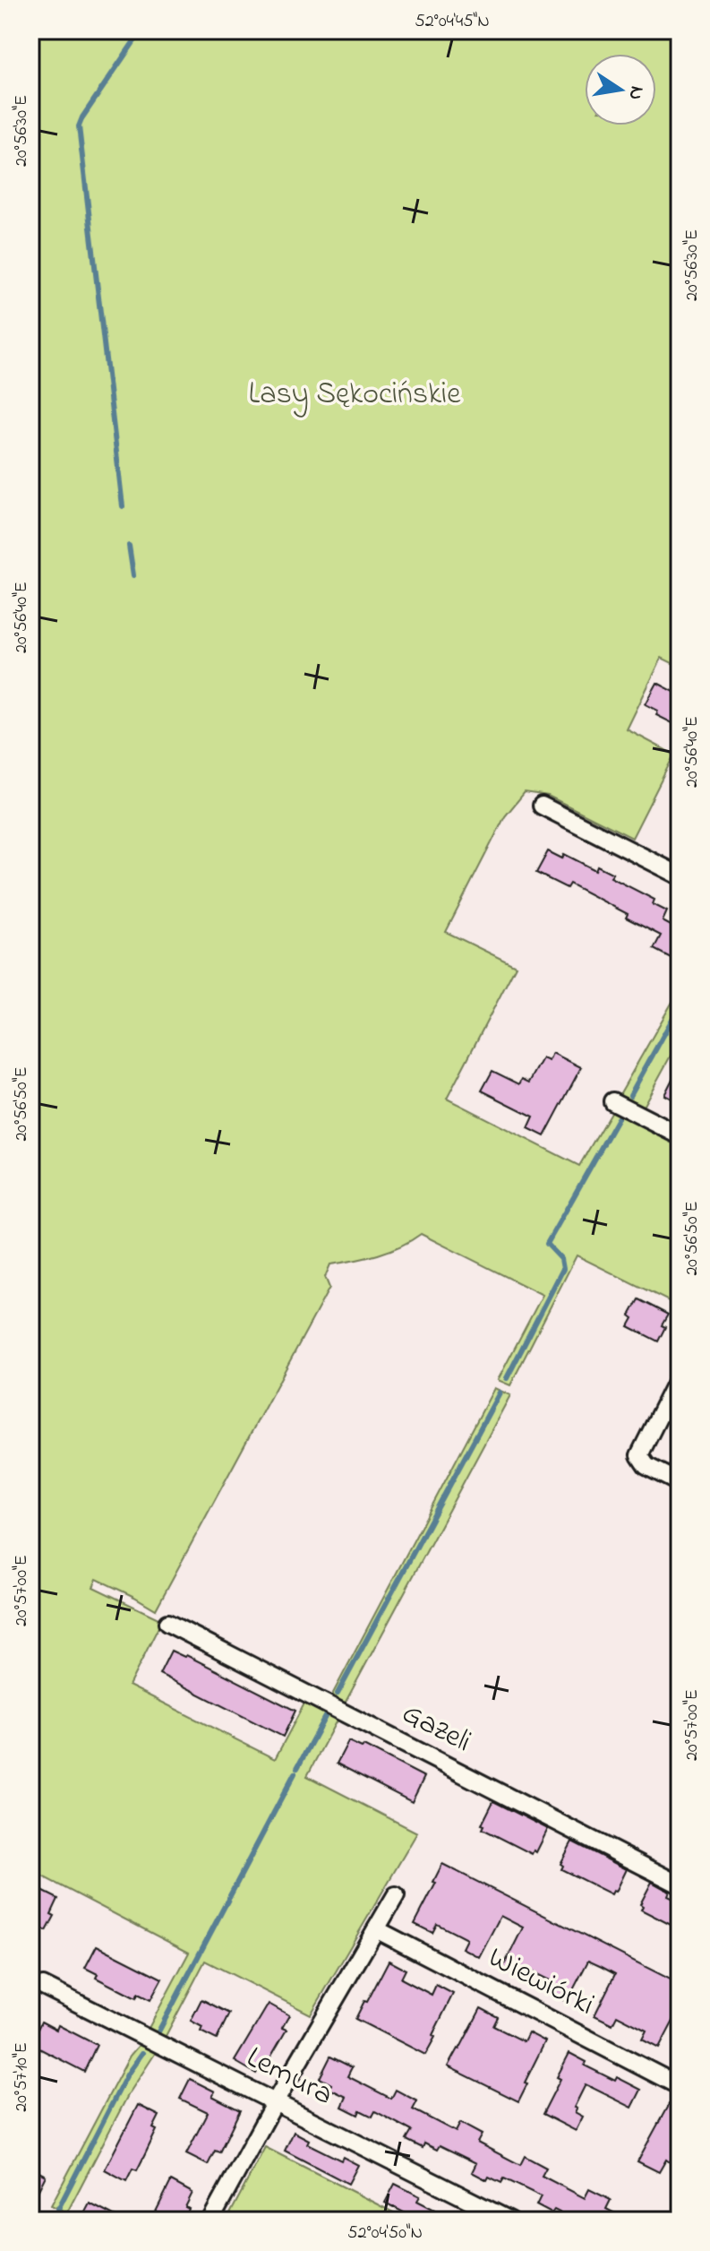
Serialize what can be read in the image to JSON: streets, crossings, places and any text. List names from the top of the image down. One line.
{"streets":{"street":["Gazeli","Wiewiórki","Lemura"]},"parks":["Lasy Sękocińskie"],"north":"right","coordinates":["52°04'45\"N","20°56'30\"E","20°56'40\"E","20°56'50\"E","20°57'00\"E","20°57'10\"E","52°04'50\"N"]}
